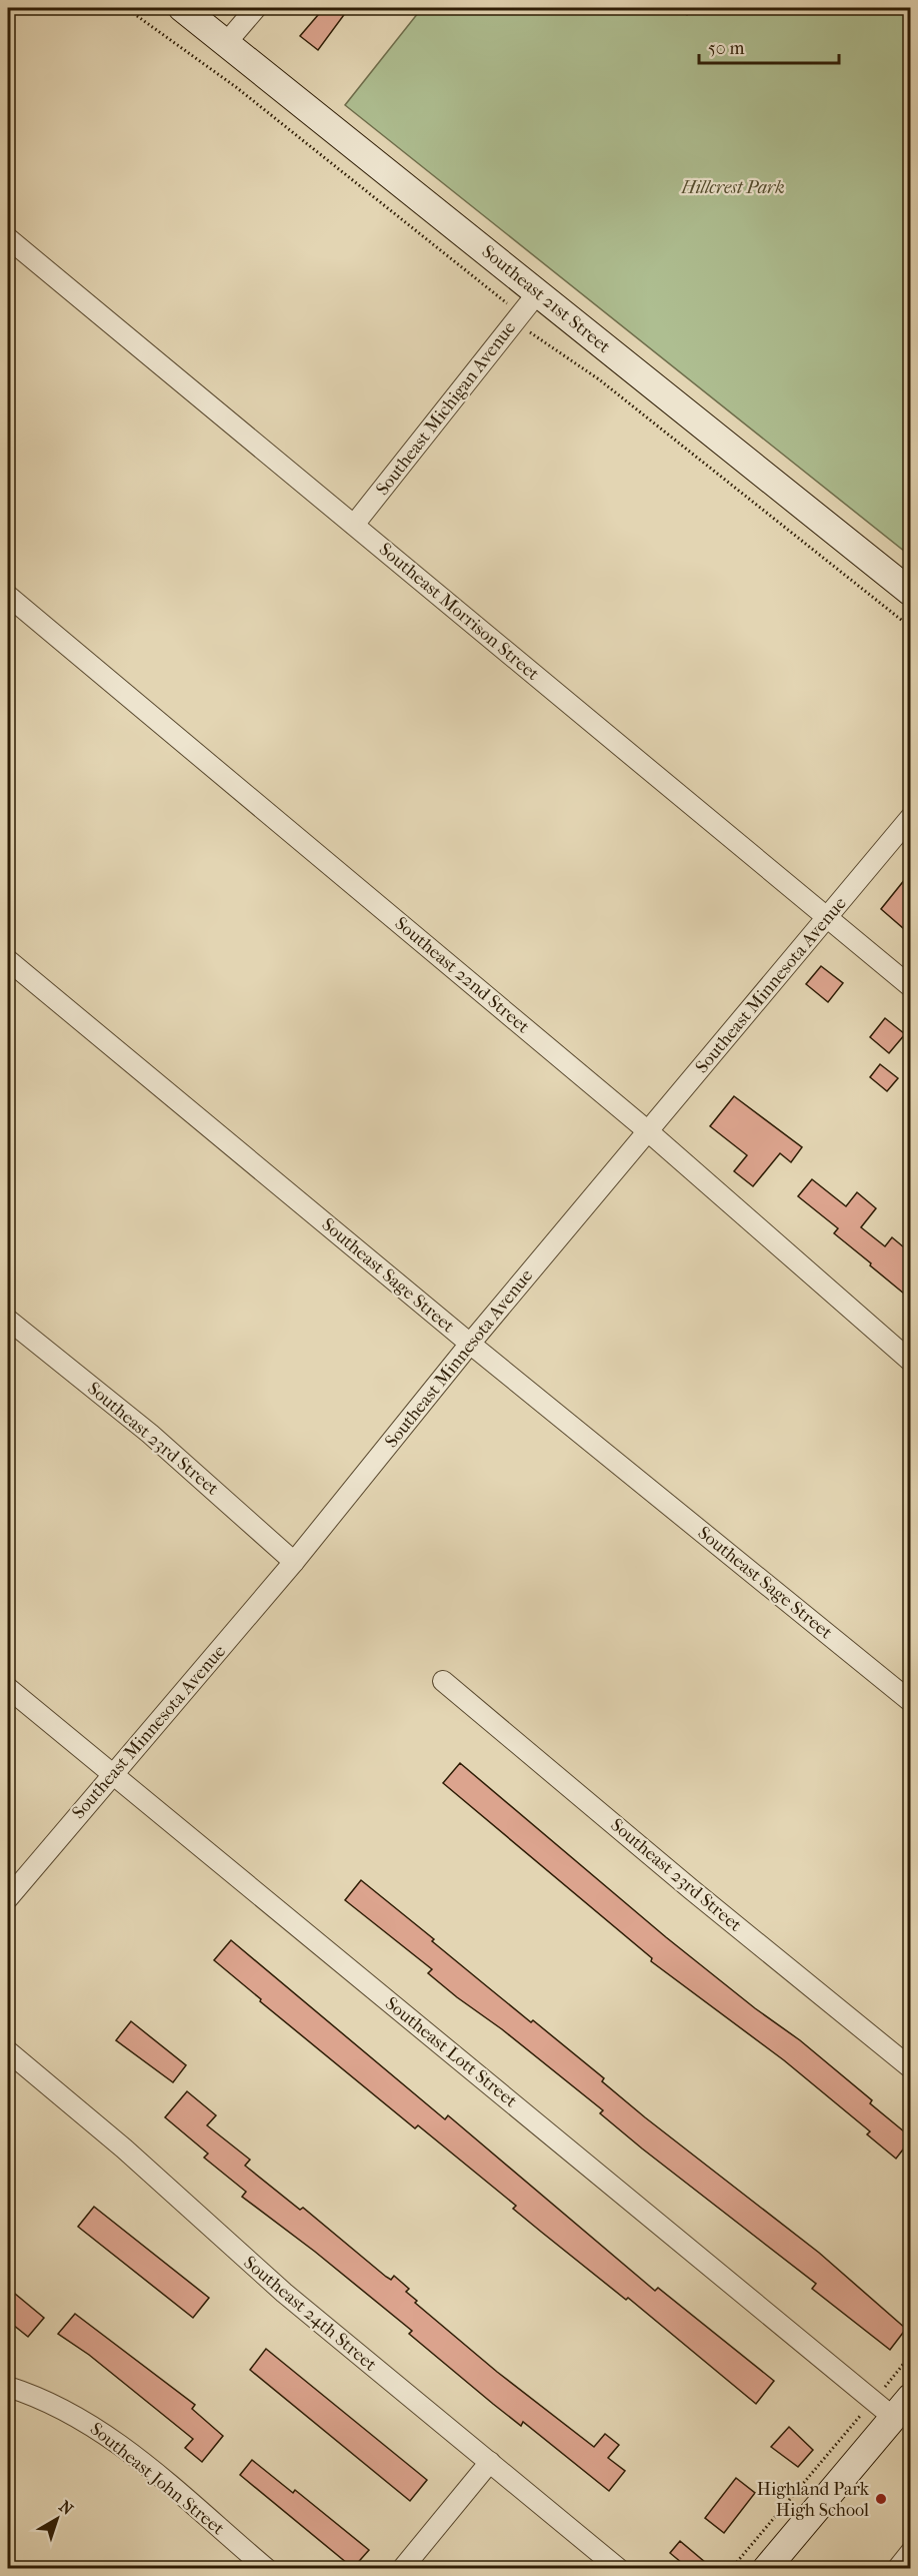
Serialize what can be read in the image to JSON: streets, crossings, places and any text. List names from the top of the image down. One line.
{"streets":{"main road":["Southeast 21st Street"],"street":["Southeast Michigan Avenue","Southeast Morrison Street","Southeast 22nd Street","Southeast Minnesota Avenue","Southeast Sage Street","Southeast 23rd Street","Southeast Lott Street","Southeast 24th Street","Southeast John Street"]},"crossings":[["Southeast 21st Street","Southeast Michigan Avenue"],["Southeast Michigan Avenue","Southeast Morrison Street"],["Southeast Morrison Street","Southeast Minnesota Avenue"],["Southeast 22nd Street","Southeast Minnesota Avenue"],["Southeast Minnesota Avenue","Southeast Sage Street"],["Southeast Minnesota Avenue","Southeast 23rd Street"],["Southeast Minnesota Avenue","Southeast Lott Street"]],"parks":["Hillcrest Park"],"places":["Highland Park High School"],"scale_bar":"50 m","north":"top right"}
